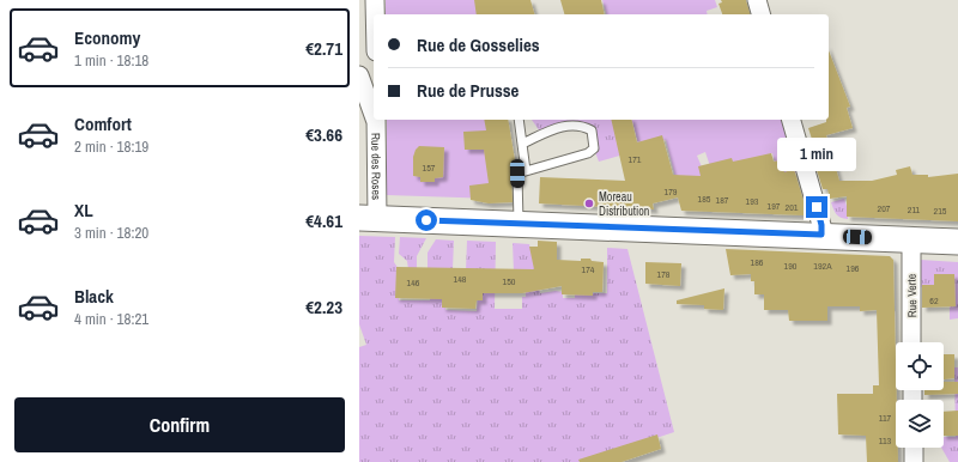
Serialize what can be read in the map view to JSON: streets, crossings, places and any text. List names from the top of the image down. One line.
{"streets":{"street":["Rue des Roses","Rue Verte"]},"places":["Moreau Distribution"],"house_numbers":["171","157","179","185","187","193","197","201","207","211","215","186","190","192A","196","174","178","148","150","146","62","117","113"],"page":{"list":[{"name":"Economy","note":"1 min · 18:18","value":"€2.71"},{"name":"Comfort","note":"2 min · 18:19","value":"€3.66"},{"name":"XL","note":"3 min · 18:20","value":"€4.61"},{"name":"Black","note":"4 min · 18:21","value":"€2.23"}],"banner":["Rue de Gosselies","Rue de Prusse"],"bubble":"1 min","buttons":"Confirm"}}
